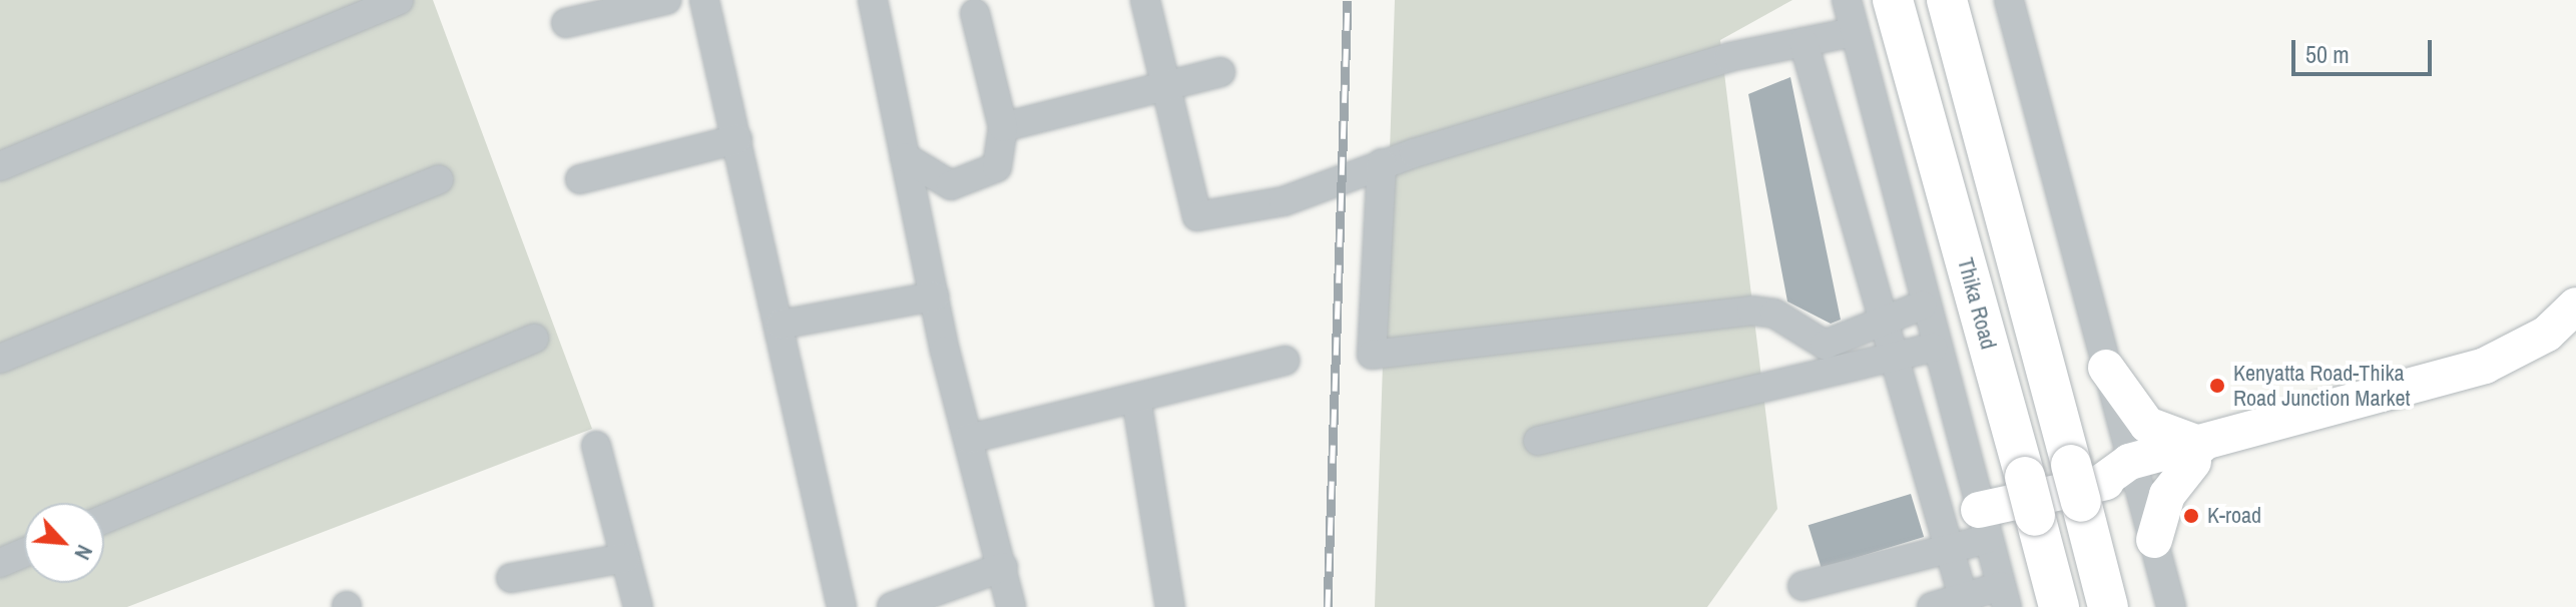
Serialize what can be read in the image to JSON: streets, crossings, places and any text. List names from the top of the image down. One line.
{"streets":{"highway":["Thika Road"]},"places":["Kenyatta Road-Thika Road Junction Market","K-road"],"scale_bar":"50 m","north":"bottom right"}
